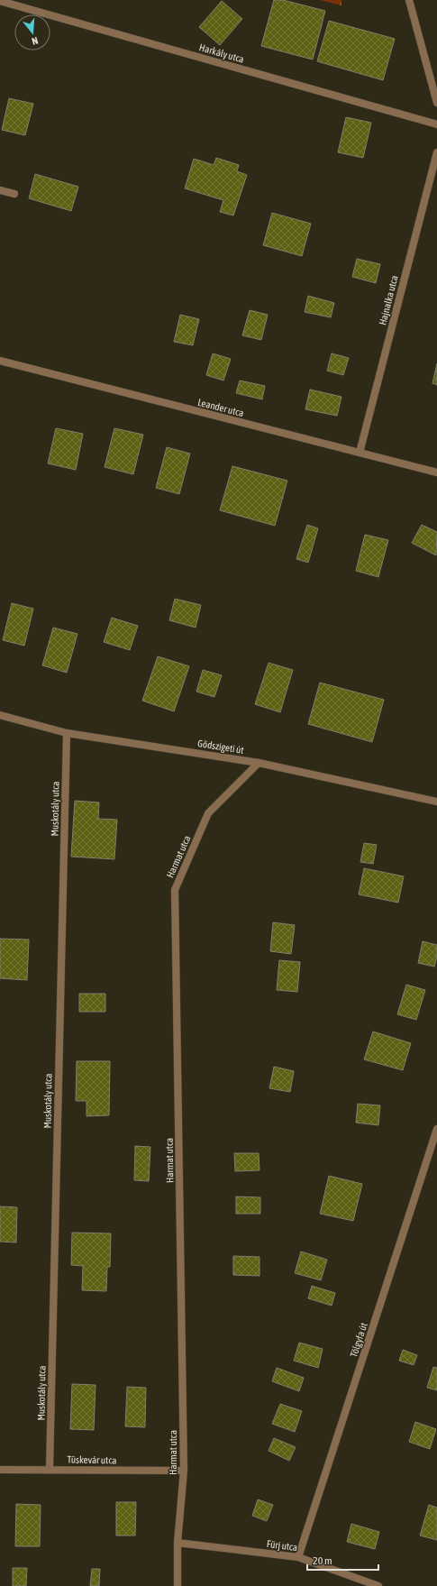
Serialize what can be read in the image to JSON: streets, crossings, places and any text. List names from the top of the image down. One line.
{"streets":{"street":["Harkály utca","Hajnalka utca","Leander utca","Gödszigeti út","Muskotály utca","Harmat utca","Tölgyfa út","Tüskevár utca","Fürj utca"]},"crossings":[["Hajnalka utca","Leander utca"],["Gödszigeti út","Muskotály utca"],["Gödszigeti út","Harmat utca"],["Muskotály utca","Tüskevár utca"],["Harmat utca","Tüskevár utca"],["Harmat utca","Fürj utca"],["Tölgyfa út","Fürj utca"]],"scale_bar":"20 m","north":"bottom"}
